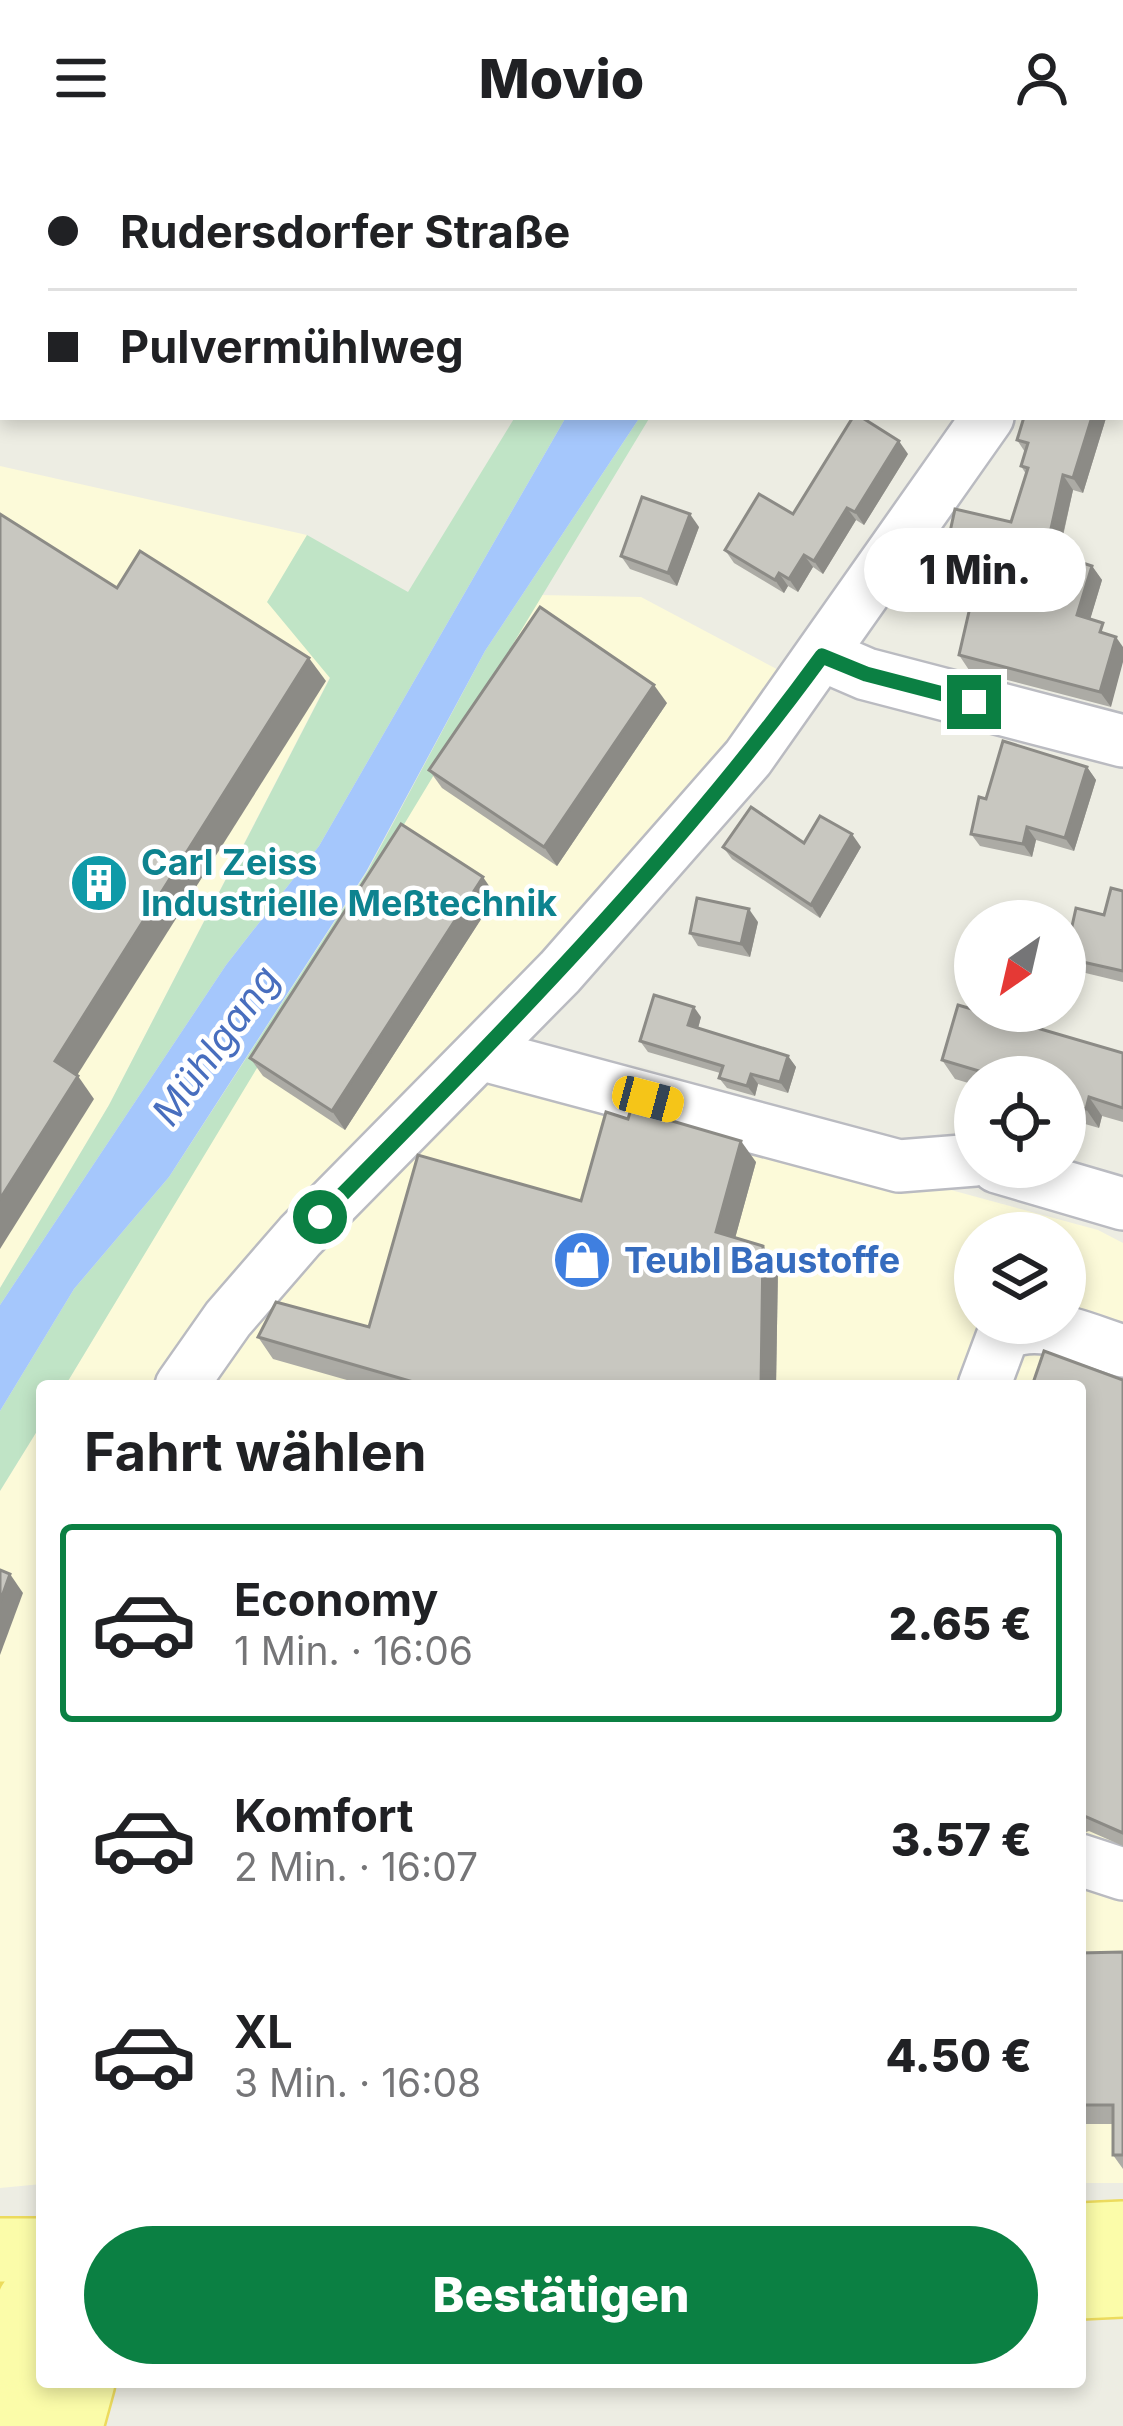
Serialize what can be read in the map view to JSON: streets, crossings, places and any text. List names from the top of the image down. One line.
{"water":["Mühlgang"],"places":{"building":["Carl Zeiss Industrielle Meßtechnik"],"shop":["Teubl Baustoffe"]},"north":"bottom left","page":{"header":"Movio","banner":["Rudersdorfer Straße","Pulvermühlweg"],"bubble":"1 Min.","heading":"Fahrt wählen","list":[{"name":"Economy","note":"1 Min. · 16:06","value":"2.65 €"},{"name":"Komfort","note":"2 Min. · 16:07","value":"3.57 €"},{"name":"XL","note":"3 Min. · 16:08","value":"4.50 €"}],"buttons":"Bestätigen"}}
